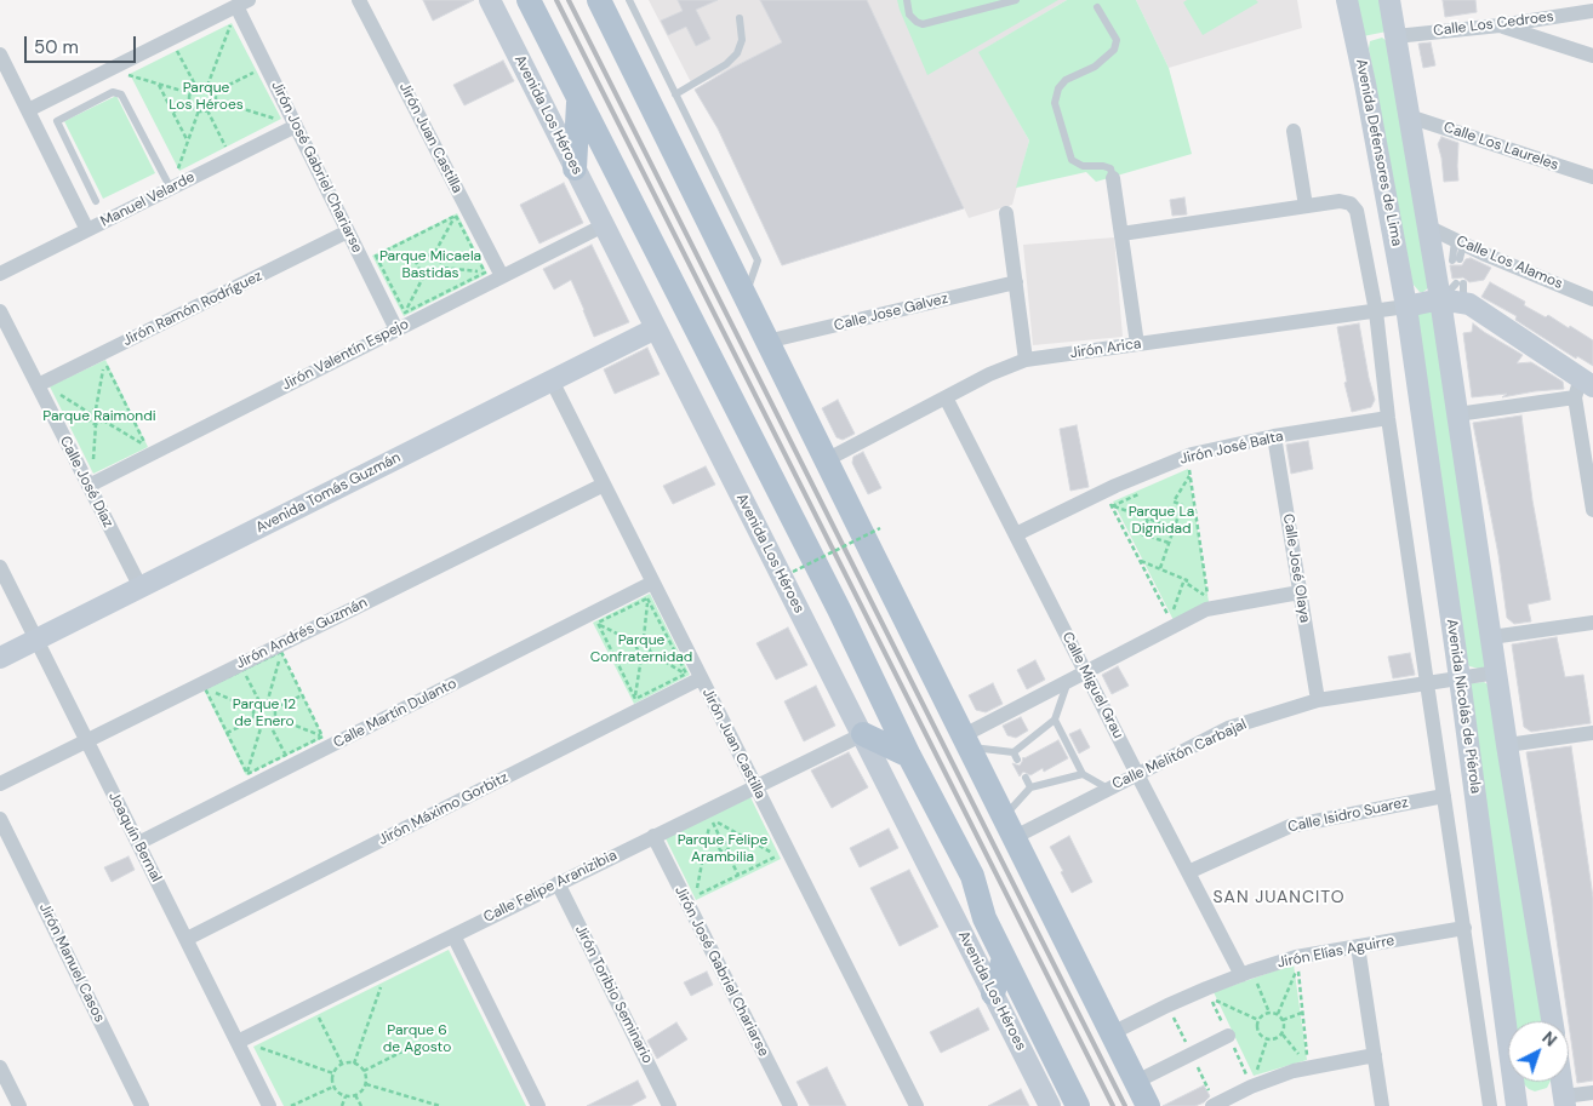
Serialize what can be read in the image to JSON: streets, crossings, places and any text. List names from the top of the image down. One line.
{"streets":{"main road":["Avenida Los Héroes","Avenida Defensores de Lima","Avenida Tomás Guzmán","Avenida Nicolás de Piérola"],"street":["Calle Los Cedroes","Jirón Juan Castilla","Calle Los Laureles","Jirón José Gabriel Chariarse","Manuel Velarde","Calle Los Alamos","Jirón Ramón Rodríguez","Calle Jose Galvez","Jirón Arica","Jirón Valentín Espejo","Jirón José Balta","Calle José Díaz","Calle José Olaya","Jirón Andrés Guzmán","Calle Miguel Grau","Calle Martín Dulanto","Calle Melitón Carbajal","Jirón Máximo Gorbitz","Calle Isidro Suarez","Joaquín Bernal","Calle Felipe Aranizibia","Jirón Elías Aguirre","Jirón Manuel Casos","Jirón Toribio Seminario"]},"crossings":[["Avenida Los Héroes","Jirón Valentín Espejo"],["Avenida Los Héroes","Avenida Tomás Guzmán"],["Avenida Los Héroes","Calle Felipe Aranizibia"],["Jirón Juan Castilla","Jirón Valentín Espejo"],["Jirón Juan Castilla","Avenida Tomás Guzmán"],["Jirón Juan Castilla","Jirón Andrés Guzmán"],["Jirón Juan Castilla","Calle Martín Dulanto"],["Jirón Juan Castilla","Jirón Máximo Gorbitz"],["Jirón Juan Castilla","Calle Felipe Aranizibia"],["Avenida Defensores de Lima","Jirón Arica"],["Avenida Defensores de Lima","Avenida Nicolás de Piérola"],["Jirón José Gabriel Chariarse","Manuel Velarde"],["Jirón José Gabriel Chariarse","Jirón Ramón Rodríguez"],["Jirón José Gabriel Chariarse","Jirón Valentín Espejo"],["Jirón José Gabriel Chariarse","Calle Felipe Aranizibia"],["Jirón Ramón Rodríguez","Calle José Díaz"],["Jirón Arica","Calle Miguel Grau"],["Jirón Arica","Avenida Nicolás de Piérola"],["Jirón Valentín Espejo","Calle José Díaz"],["Jirón José Balta","Calle José Olaya"],["Jirón José Balta","Calle Miguel Grau"],["Calle José Díaz","Avenida Tomás Guzmán"],["Avenida Tomás Guzmán","Joaquín Bernal"],["Calle José Olaya","Calle Melitón Carbajal"],["Jirón Andrés Guzmán","Joaquín Bernal"],["Calle Miguel Grau","Calle Melitón Carbajal"],["Calle Miguel Grau","Calle Isidro Suarez"],["Calle Miguel Grau","Jirón Elías Aguirre"],["Avenida Nicolás de Piérola","Calle Melitón Carbajal"],["Calle Martín Dulanto","Joaquín Bernal"],["Jirón Máximo Gorbitz","Joaquín Bernal"],["Joaquín Bernal","Calle Felipe Aranizibia"],["Calle Felipe Aranizibia","Jirón Toribio Seminario"]],"districts":["SAN JUANCITO"],"parks":["Parque Los Héroes","Parque Micaela Bastidas","Parque Raimondi","Parque La Dignidad","Parque Confraternidad","Parque 12 de Enero","Parque Felipe Arambilia","Parque 6 de Agosto"],"scale_bar":"50 m","north":"top right"}
